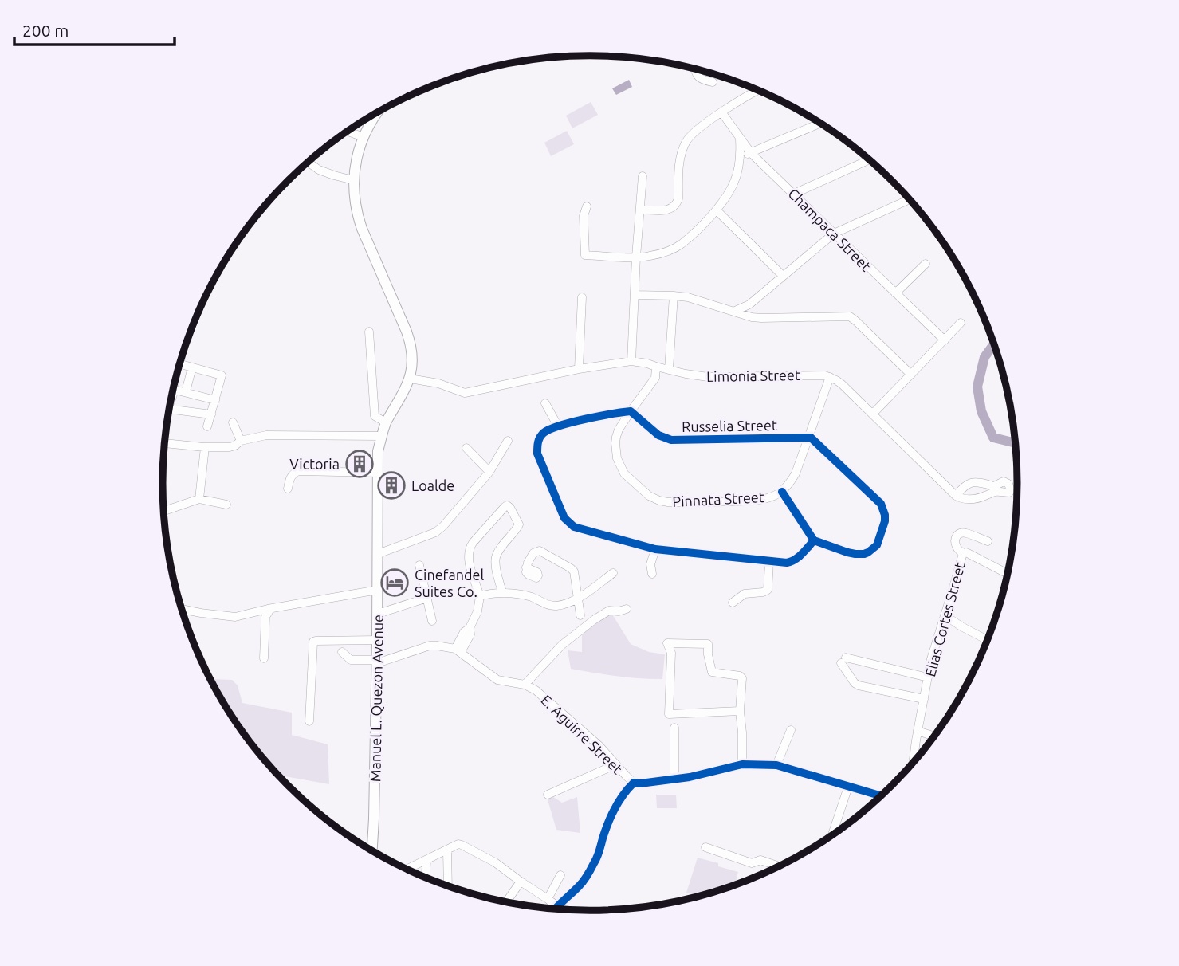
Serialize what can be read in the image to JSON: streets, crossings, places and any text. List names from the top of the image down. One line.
{"streets":{"main road":["Manuel L. Quezon Avenue"],"street":["Champaca Street","Limonia Street","Russelia Street","Pinnata Street","Elias Cortes Street","E. Aguirre Street"]},"crossings":[["Limonia Street","Pinnata Street"],["Limonia Street","Manuel L. Quezon Avenue"],["Russelia Street","Pinnata Street"]],"places":{"building":["Victoria","Loalde"],"hotel":["Cinefandel Suites Co."]},"scale_bar":"200 m"}
